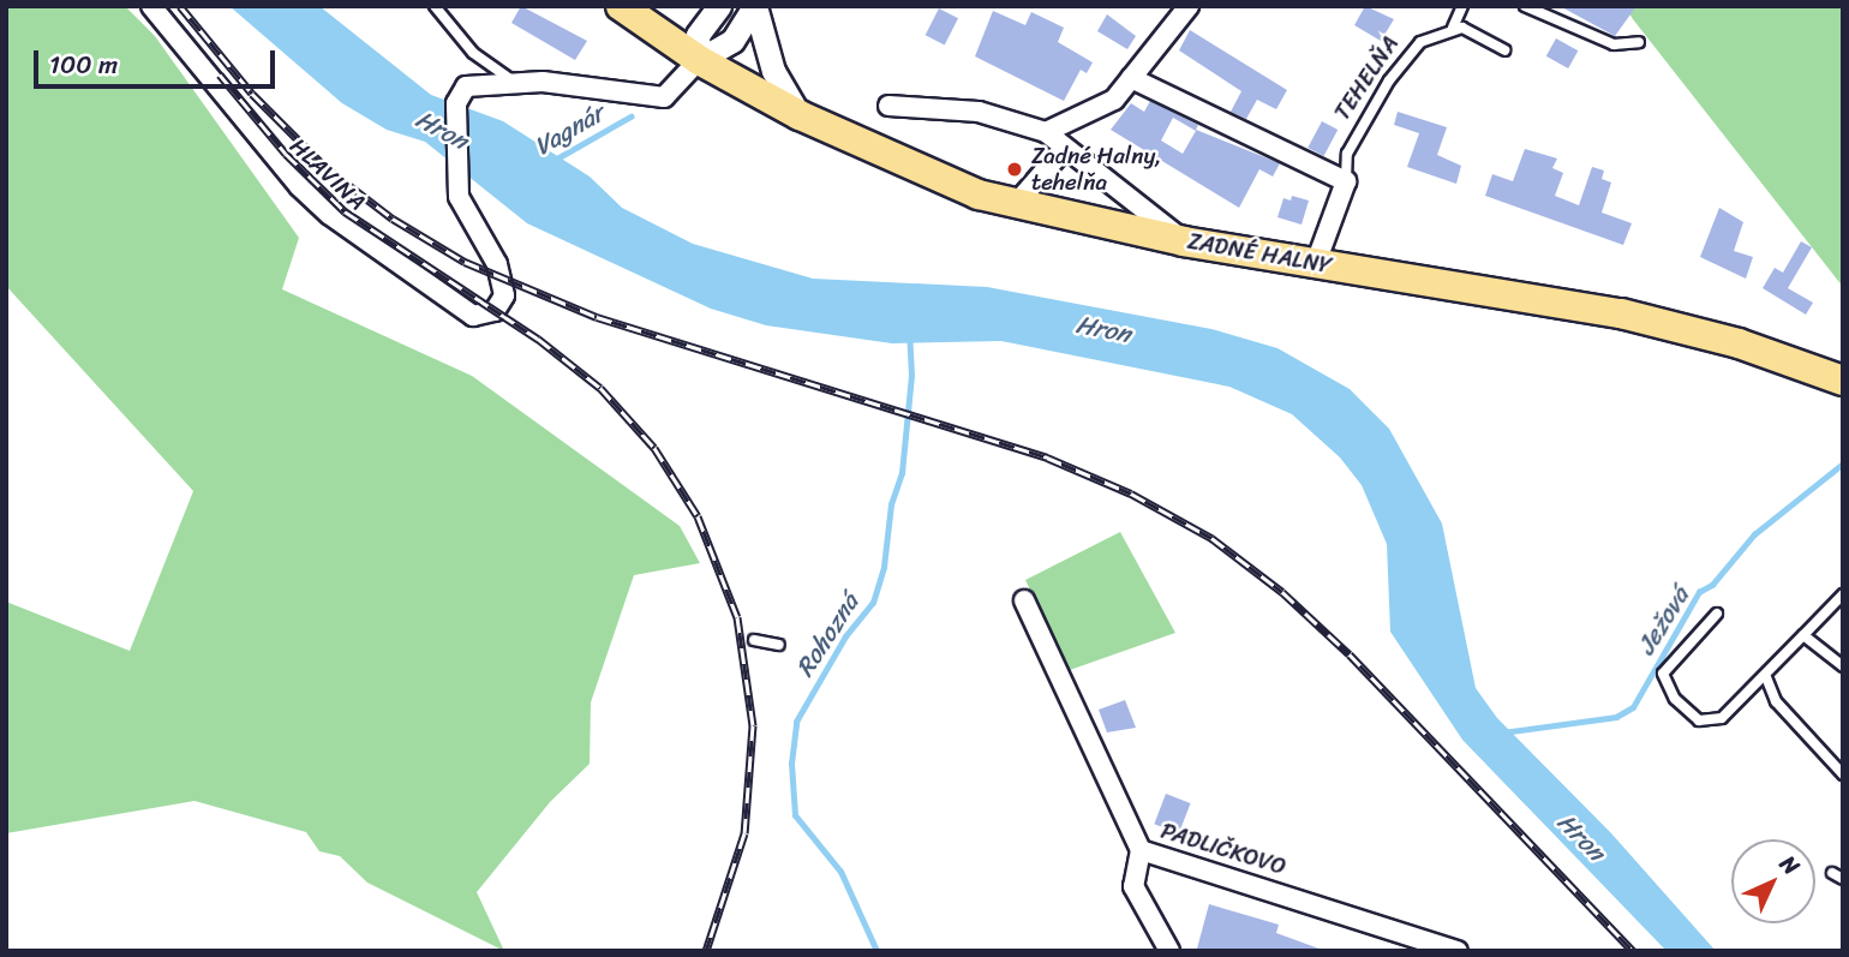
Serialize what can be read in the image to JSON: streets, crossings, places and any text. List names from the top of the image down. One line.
{"streets":{"main road":["ZADNÉ HALNY"],"street":["TEHELŇA","HLAVINA","PADLIČKOVO"]},"crossings":[["TEHELŇA","ZADNÉ HALNY"]],"water":["Hron","Vagnár","Ježová","Rohozná"],"places":["Zadné Halny, tehelňa"],"scale_bar":"100 m","north":"top right"}
